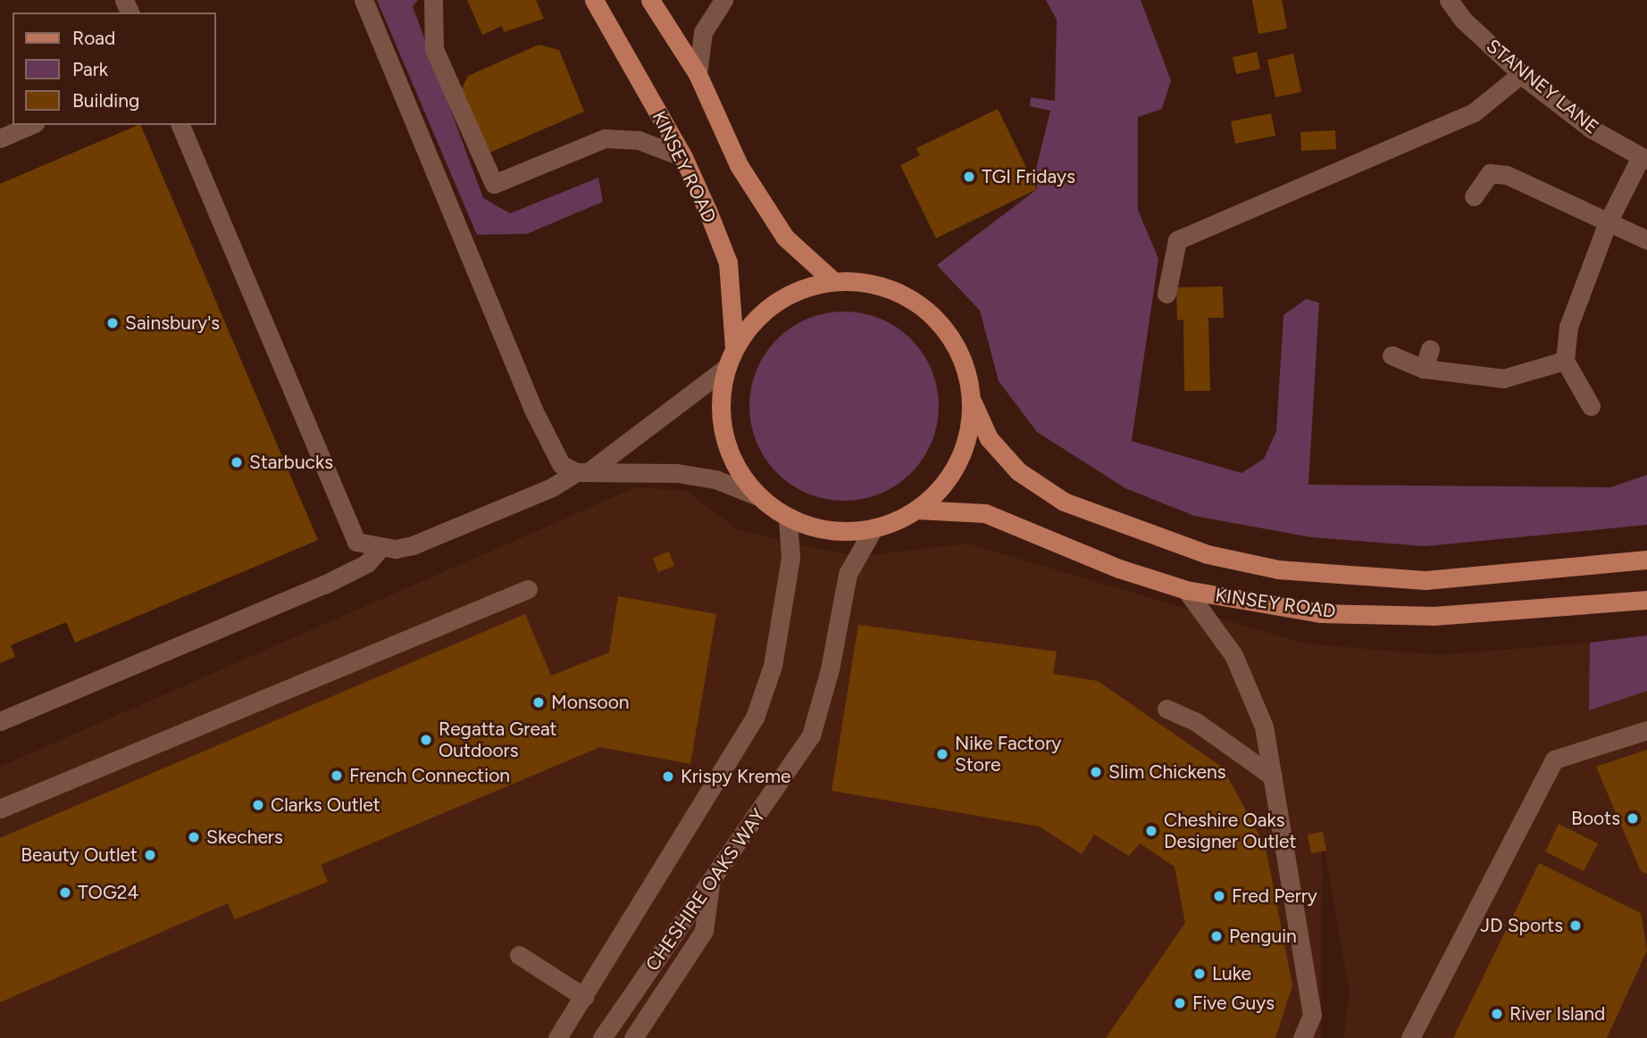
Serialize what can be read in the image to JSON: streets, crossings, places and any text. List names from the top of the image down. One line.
{"streets":{"main road":["KINSEY ROAD"],"street":["STANNEY LANE","CHESHIRE OAKS WAY"]},"places":["TGI Fridays","Sainsbury's","Starbucks","Monsoon","Regatta Great Outdoors","Nike Factory Store","Slim Chickens","French Connection","Krispy Kreme","Clarks Outlet","Boots","Cheshire Oaks Designer Outlet","Skechers","Beauty Outlet","TOG24","Fred Perry","JD Sports","Penguin","Luke","Five Guys","River Island"],"legend":["Road","Park","Building"]}
